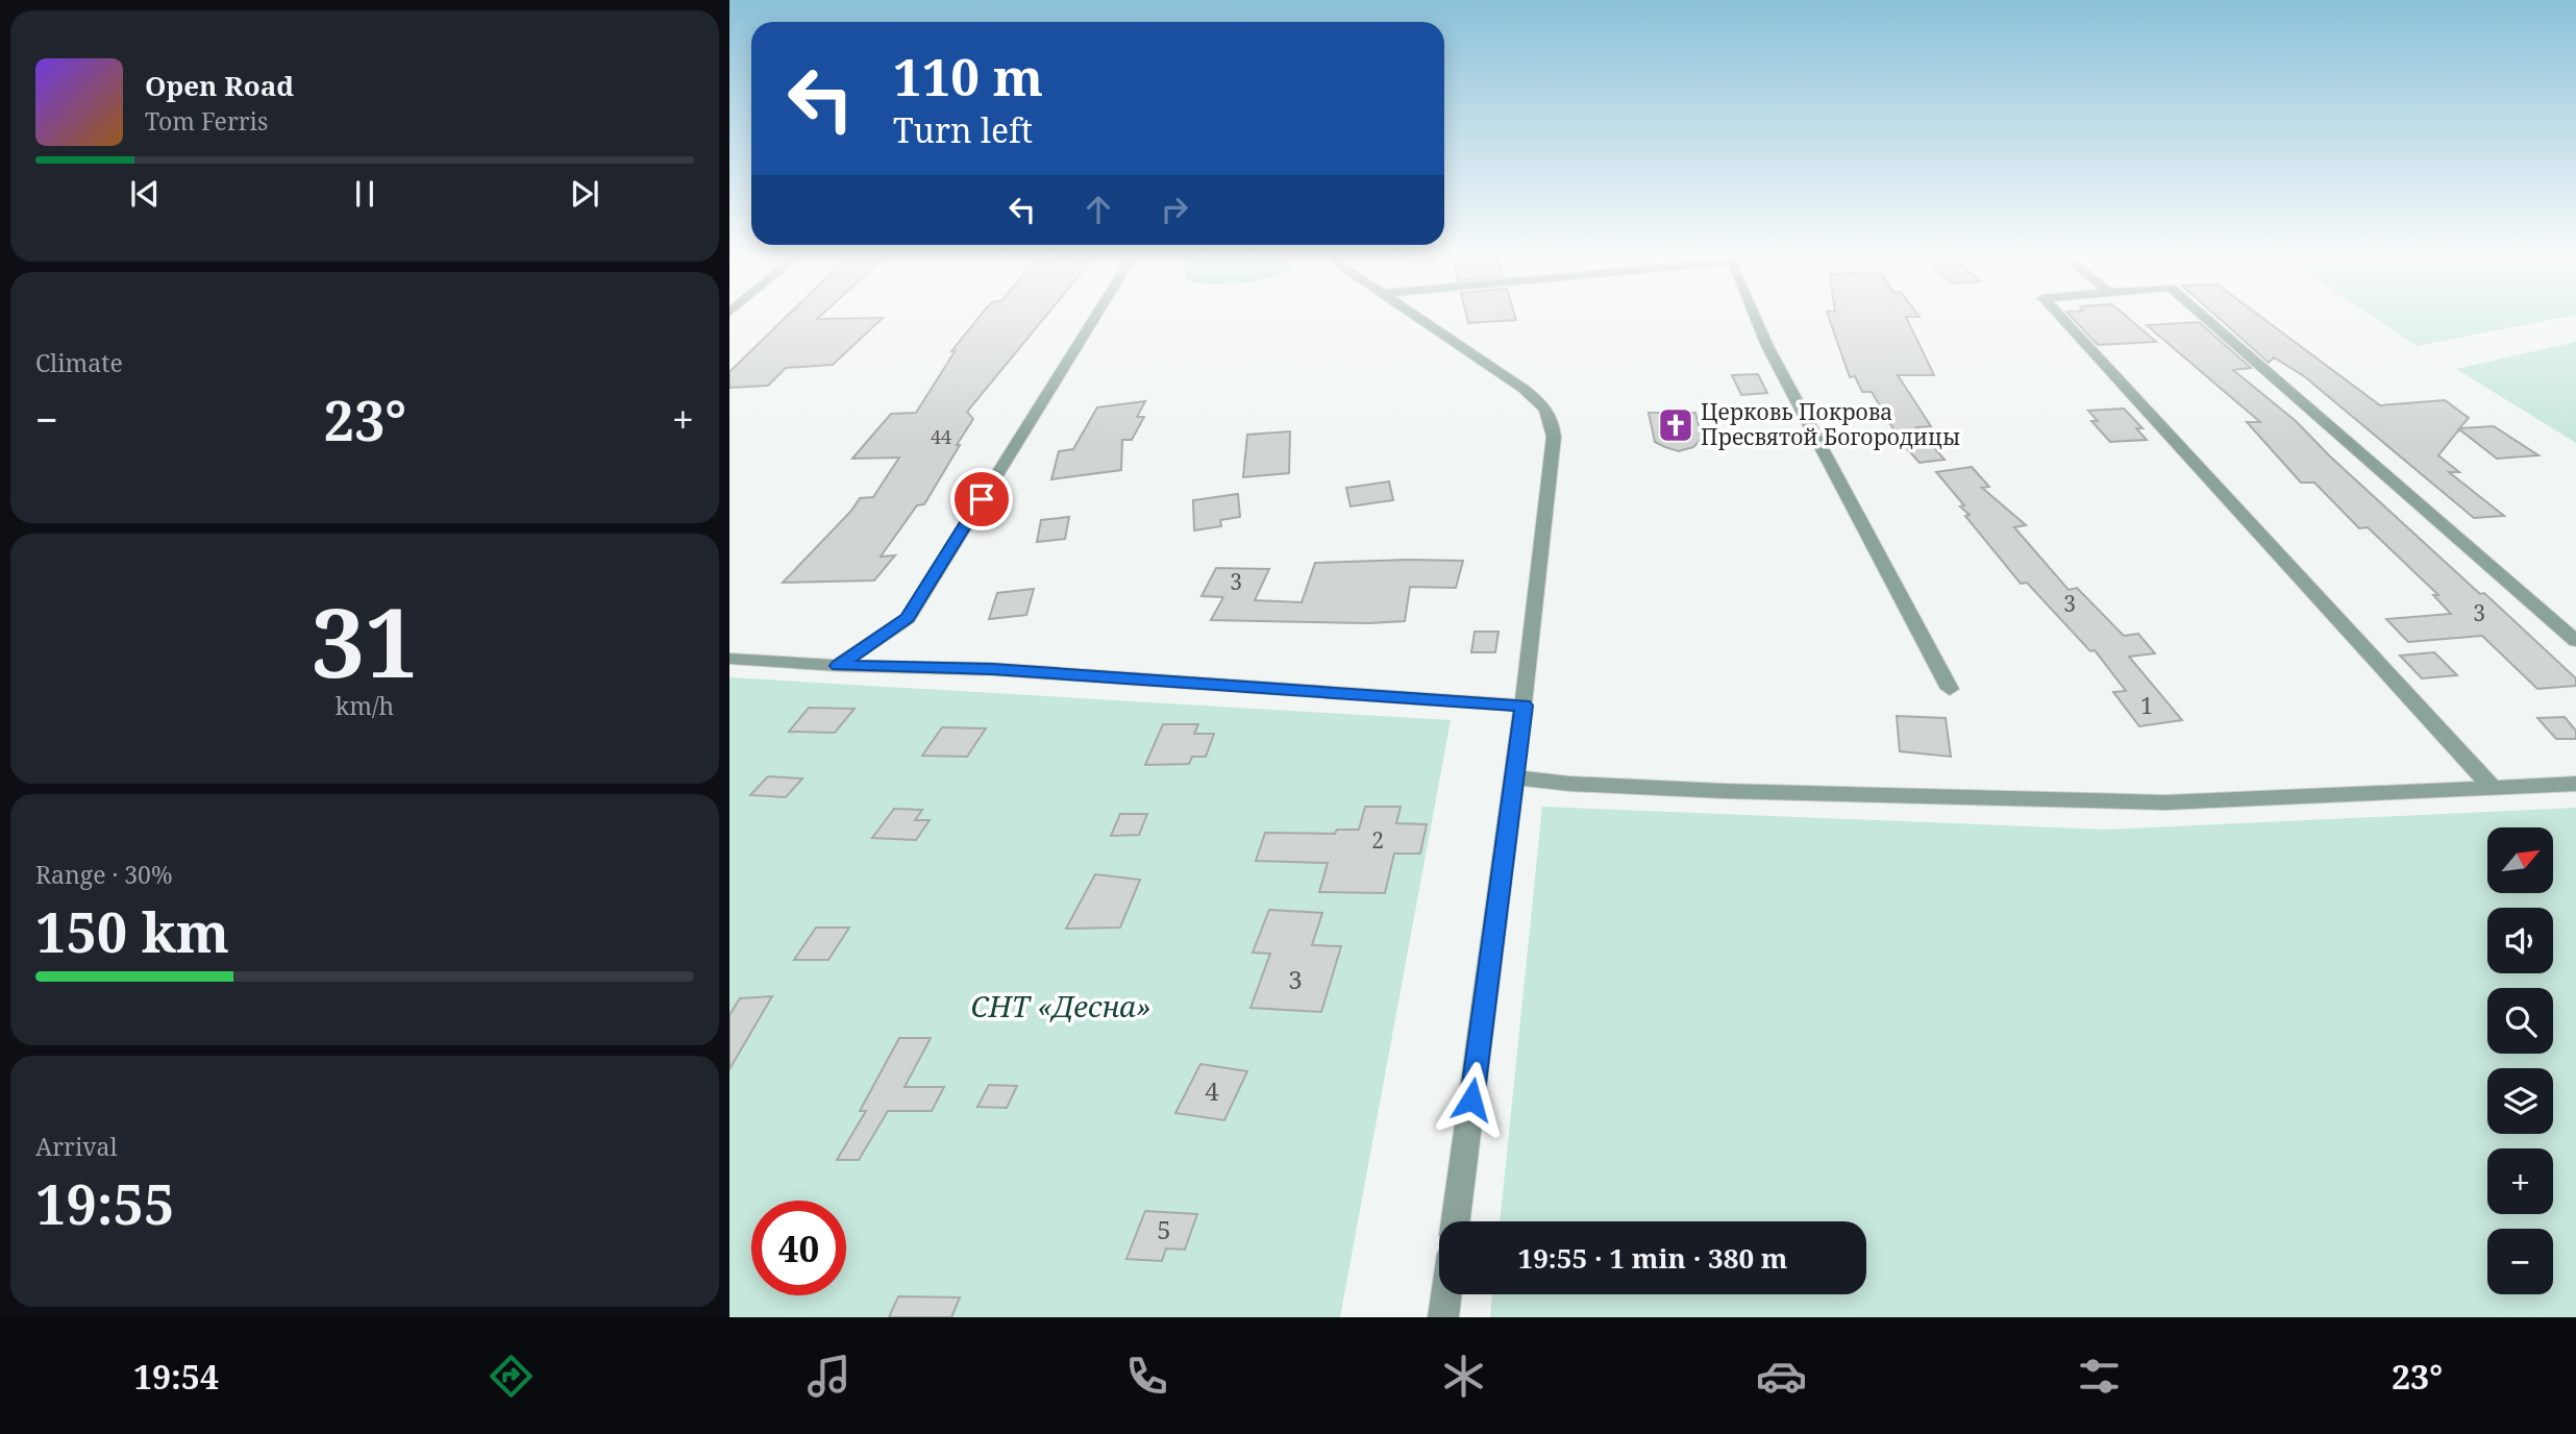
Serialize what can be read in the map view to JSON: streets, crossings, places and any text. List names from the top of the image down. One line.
{"parks":["СНТ «Десна»"],"places":{"church":["Церковь Покрова Пресвятой Богородицы"]},"house_numbers":["44","3","3","3","1","2","3","4","5"],"north":"top right","page":{"turn":["110 m","Turn left"],"song":["Open Road","Tom Ferris"],"tile":["Climate",["31","km/h"],["Range · 30%","150 km"],["Arrival","19:55"]],"heat":["−","23°","+"],"map_buttons":["+","−"],"limit":"40","trip":"19:55 · 1 min · 380 m","tabs":["19:54","23°"]}}
